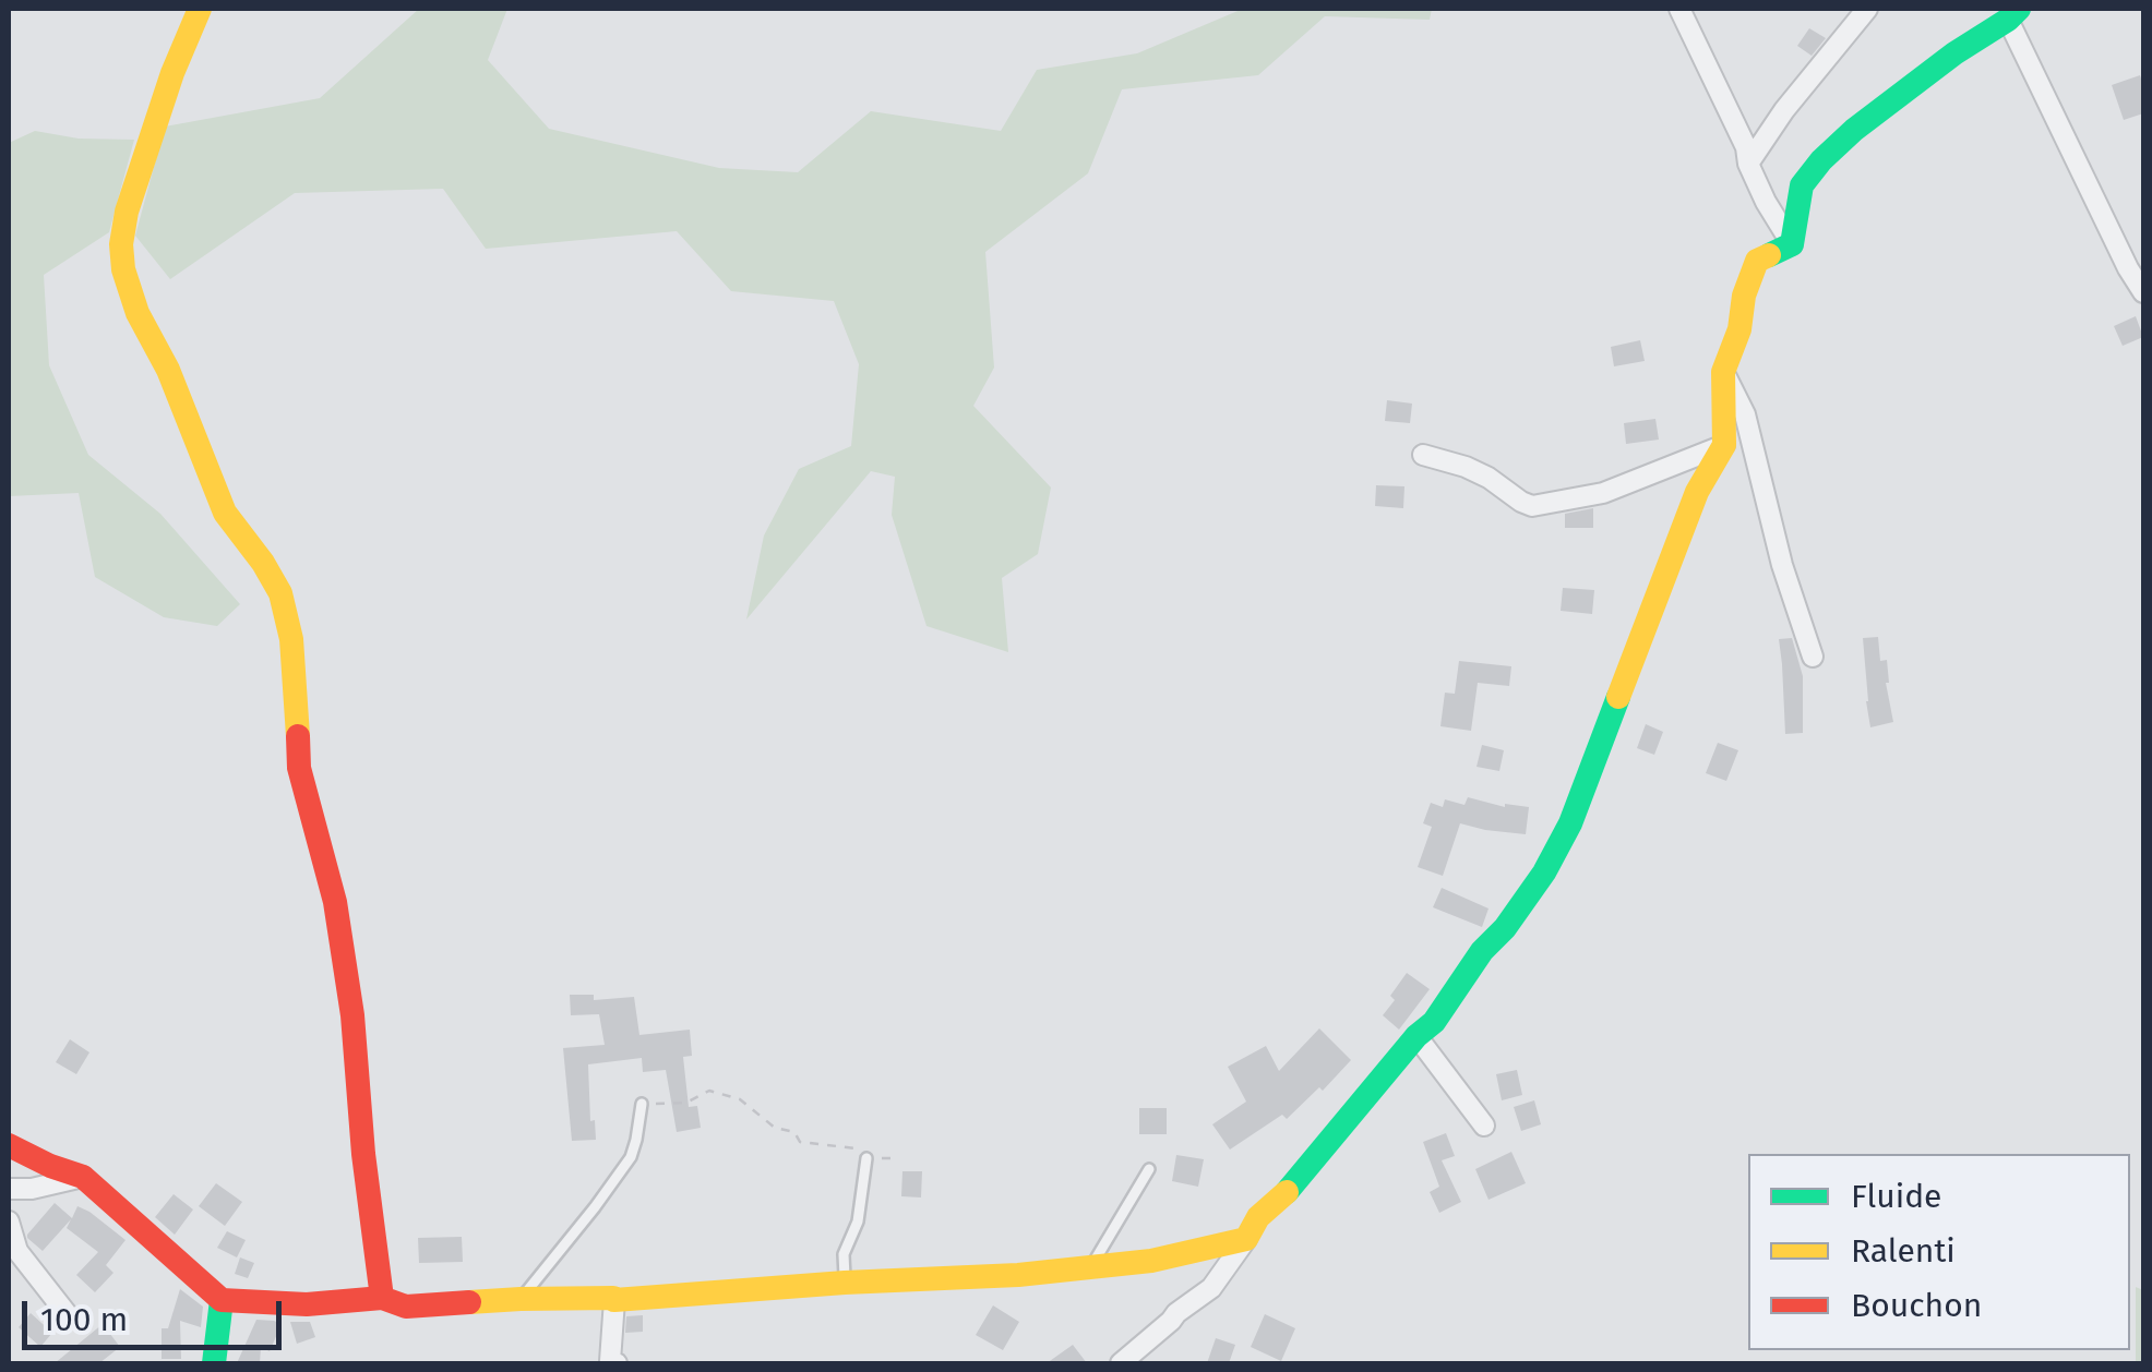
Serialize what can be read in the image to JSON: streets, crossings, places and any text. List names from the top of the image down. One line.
{"legend":["Fluide","Ralenti","Bouchon"],"scale_bar":"100 m"}
